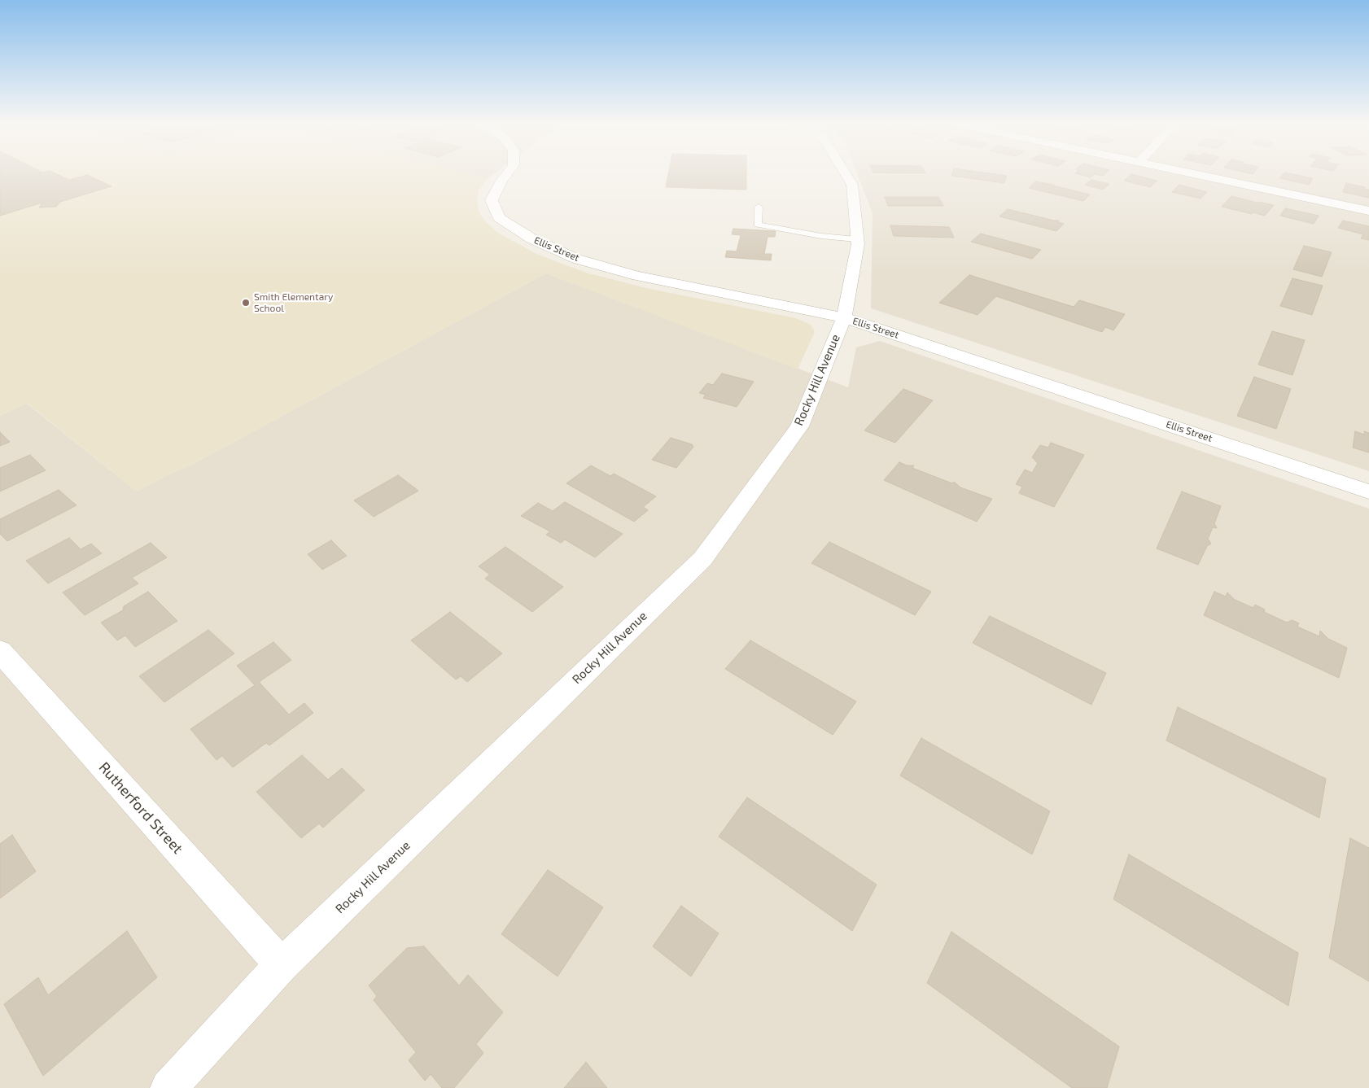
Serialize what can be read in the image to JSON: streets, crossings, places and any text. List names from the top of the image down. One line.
{"streets":{"street":["Ellis Street","Rocky Hill Avenue","Rutherford Street"]},"crossings":[["Ellis Street","Rocky Hill Avenue"],["Rocky Hill Avenue","Rutherford Street"]],"places":["Smith Elementary School"]}
